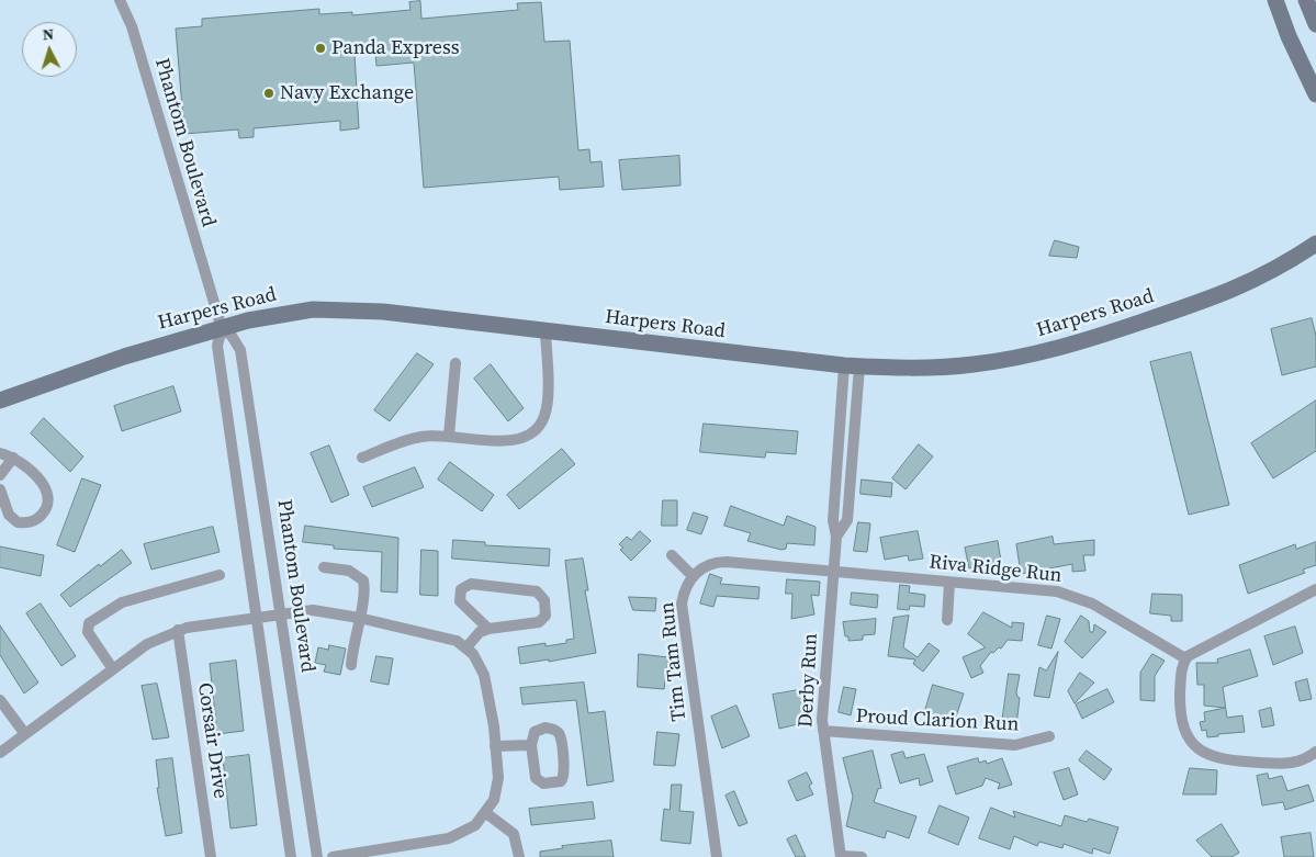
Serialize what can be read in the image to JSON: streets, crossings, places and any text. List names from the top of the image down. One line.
{"streets":{"street":["Phantom Boulevard","Harpers Road","Riva Ridge Run","Tim Tam Run","Derby Run","Proud Clarion Run","Corsair Drive"]},"crossings":[["Phantom Boulevard","Harpers Road"],["Harpers Road","Derby Run"],["Riva Ridge Run","Tim Tam Run"],["Riva Ridge Run","Derby Run"],["Tim Tam Run","Derby Run"],["Derby Run","Proud Clarion Run"]],"places":["Panda Express","Navy Exchange"],"north":"top"}
